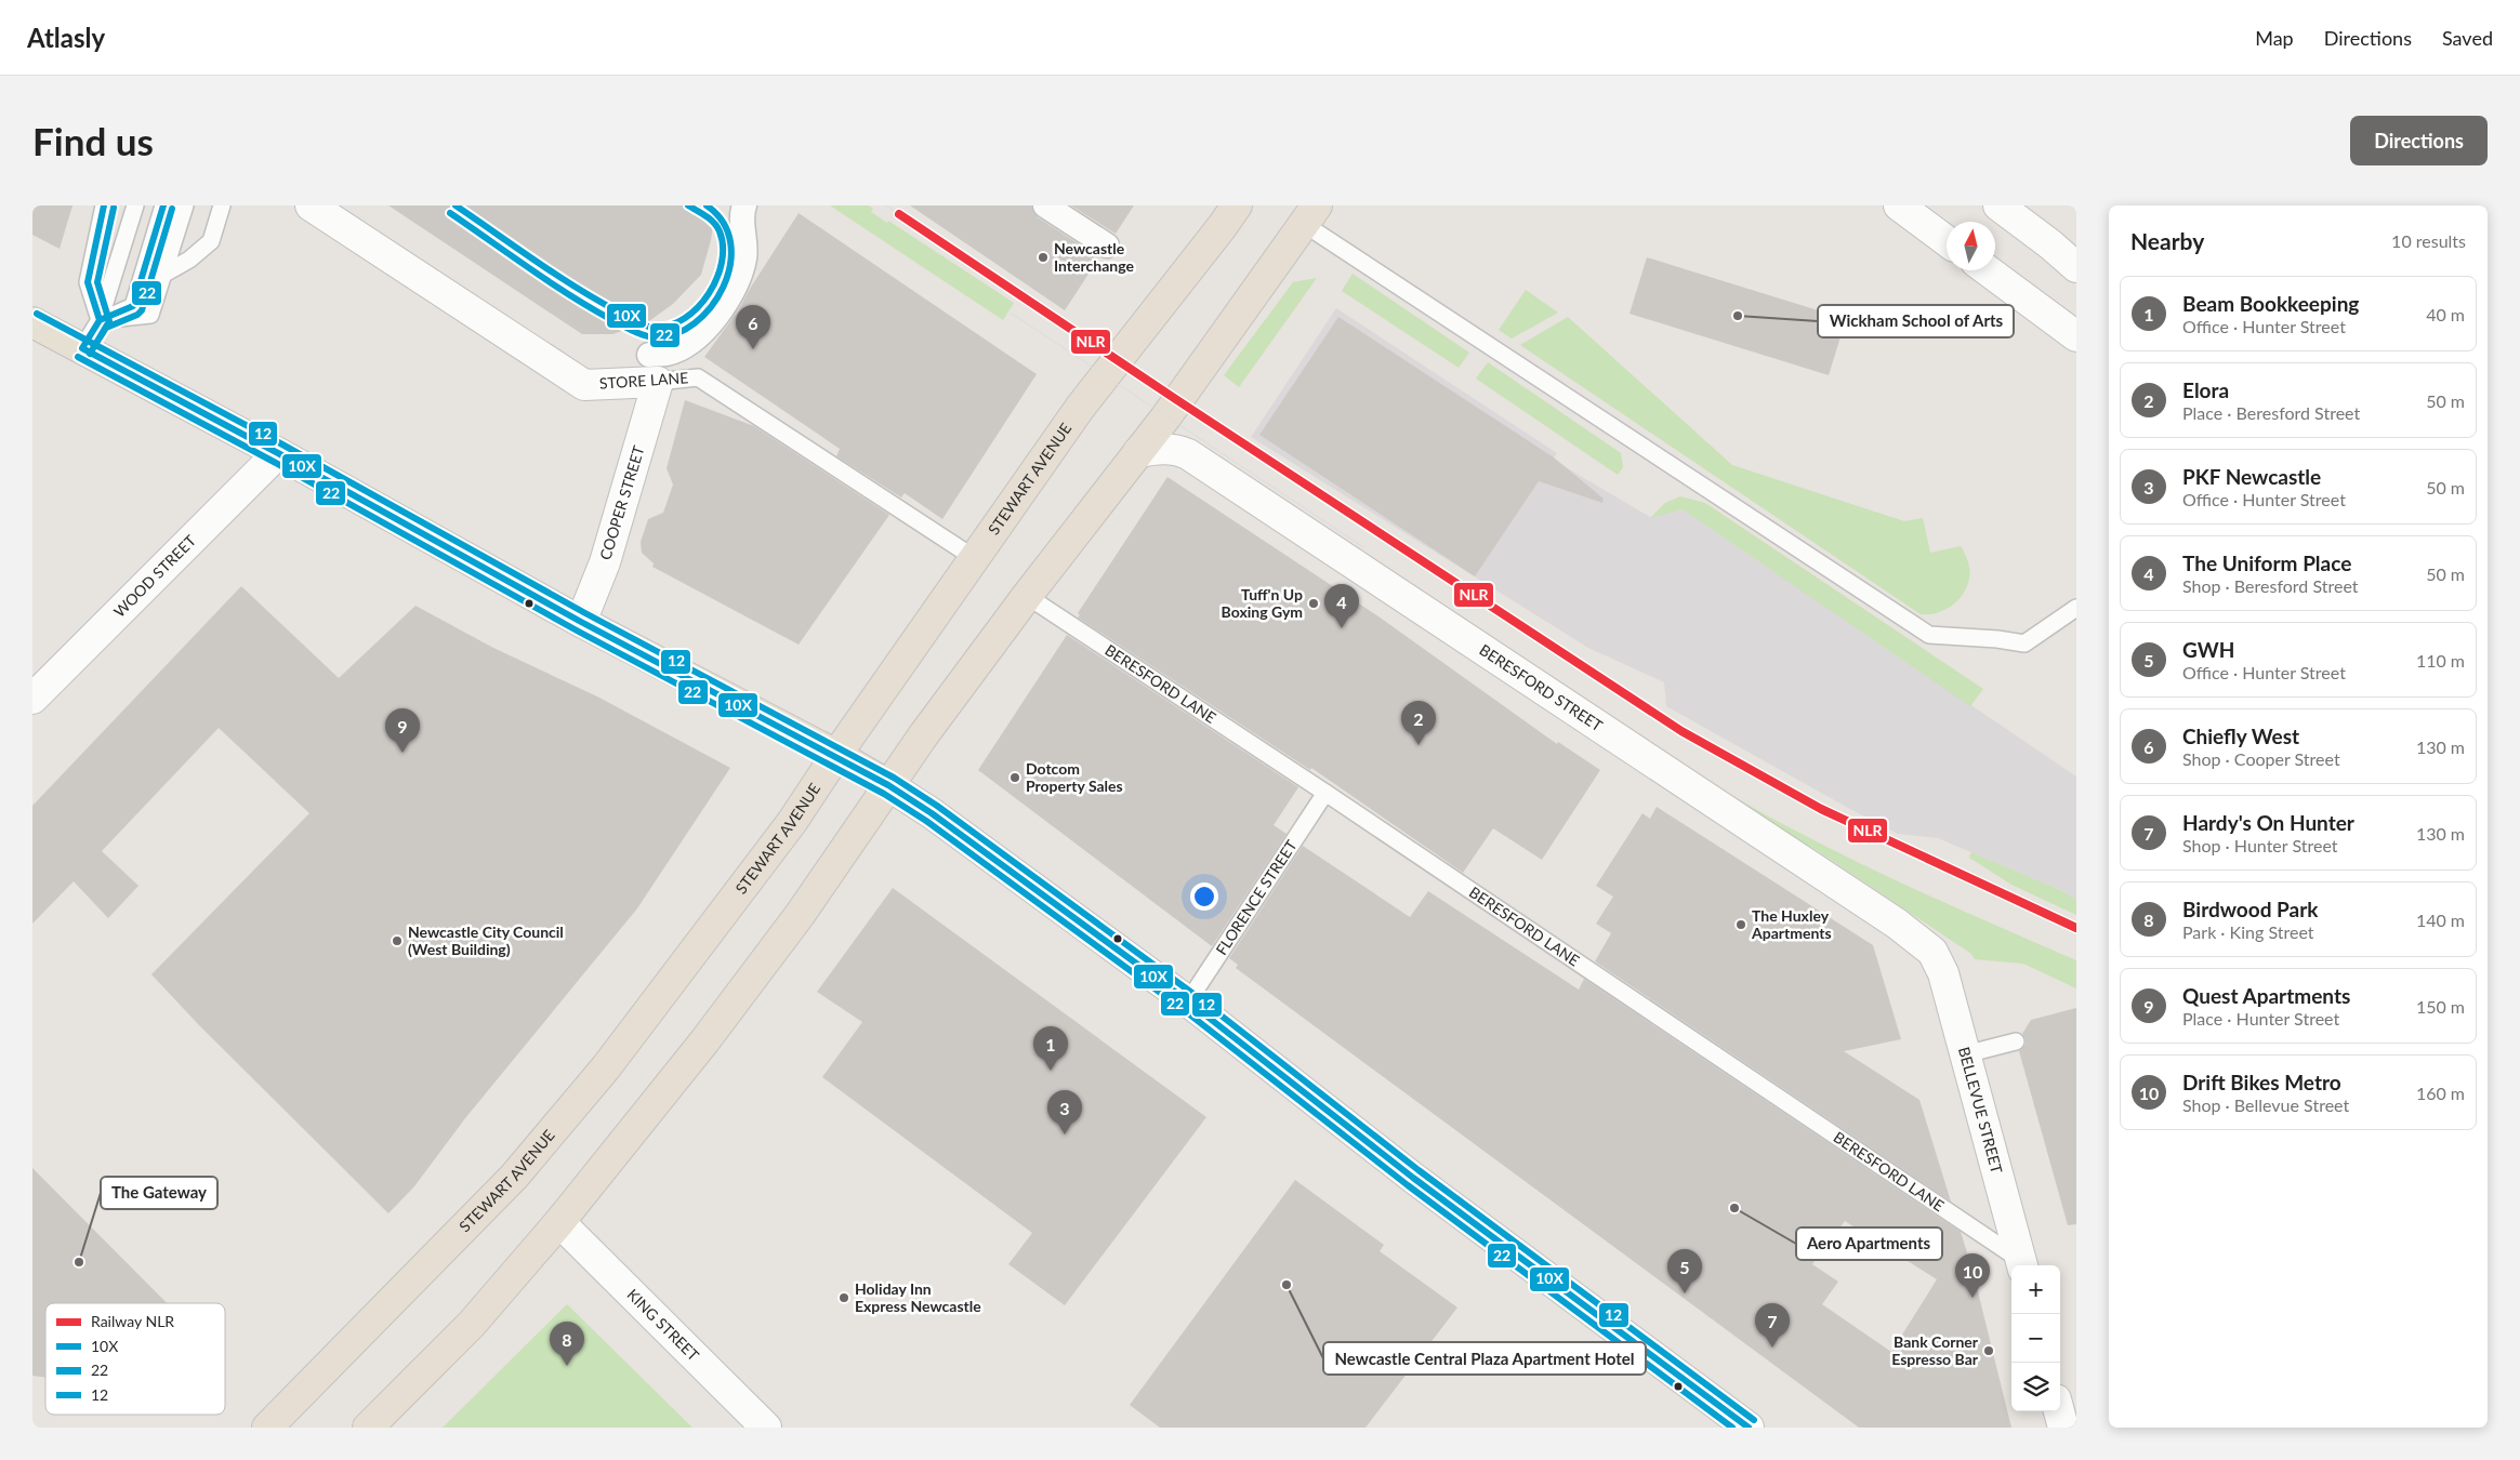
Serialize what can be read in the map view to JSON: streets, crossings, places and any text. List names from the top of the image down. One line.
{"streets":{"highway":["STEWART AVENUE"],"street":["STORE LANE","COOPER STREET","WOOD STREET","BERESFORD STREET","BELLEVUE STREET","KING STREET"],"lane":["BERESFORD LANE","FLORENCE STREET"]},"crossings":[["STORE LANE","STEWART AVENUE"],["STORE LANE","COOPER STREET"],["BERESFORD LANE","FLORENCE STREET"],["BERESFORD LANE","BELLEVUE STREET"],["BERESFORD STREET","BELLEVUE STREET"]],"places":["Newcastle Interchange","Wickham School of Arts","Tuff'n Up Boxing Gym","Dotcom Property Sales","The Huxley Apartments","Newcastle City Council (West Building)","Aero Apartments","The Gateway","Newcastle Central Plaza Apartment Hotel","Holiday Inn Express Newcastle","Bank Corner Espresso Bar"],"lines":["transit line 10X","transit line 22","rail line NLR","transit line 12"],"legend":["Railway NLR","10X","22","12"],"north":"top","page":{"header":"Atlasly","nav":["Map","Directions","Saved"],"buttons":"Directions","title":"Find us","heading":["Nearby","10 results"],"list":[{"mark":"1","name":"Beam Bookkeeping","note":"Office · Hunter Street","value":"40 m"},{"mark":"2","name":"Elora","note":"Place · Beresford Street","value":"50 m"},{"mark":"3","name":"PKF Newcastle","note":"Office · Hunter Street","value":"50 m"},{"mark":"4","name":"The Uniform Place","note":"Shop · Beresford Street","value":"50 m"},{"mark":"5","name":"GWH","note":"Office · Hunter Street","value":"110 m"},{"mark":"6","name":"Chiefly West","note":"Shop · Cooper Street","value":"130 m"},{"mark":"7","name":"Hardy's On Hunter","note":"Shop · Hunter Street","value":"130 m"},{"mark":"8","name":"Birdwood Park","note":"Park · King Street","value":"140 m"},{"mark":"9","name":"Quest Apartments","note":"Place · Hunter Street","value":"150 m"},{"mark":"10","name":"Drift Bikes Metro","note":"Shop · Bellevue Street","value":"160 m"}],"pins":["6","4","2","9","1","3","5","10","7","8"],"map_buttons":["+","−"]}}
